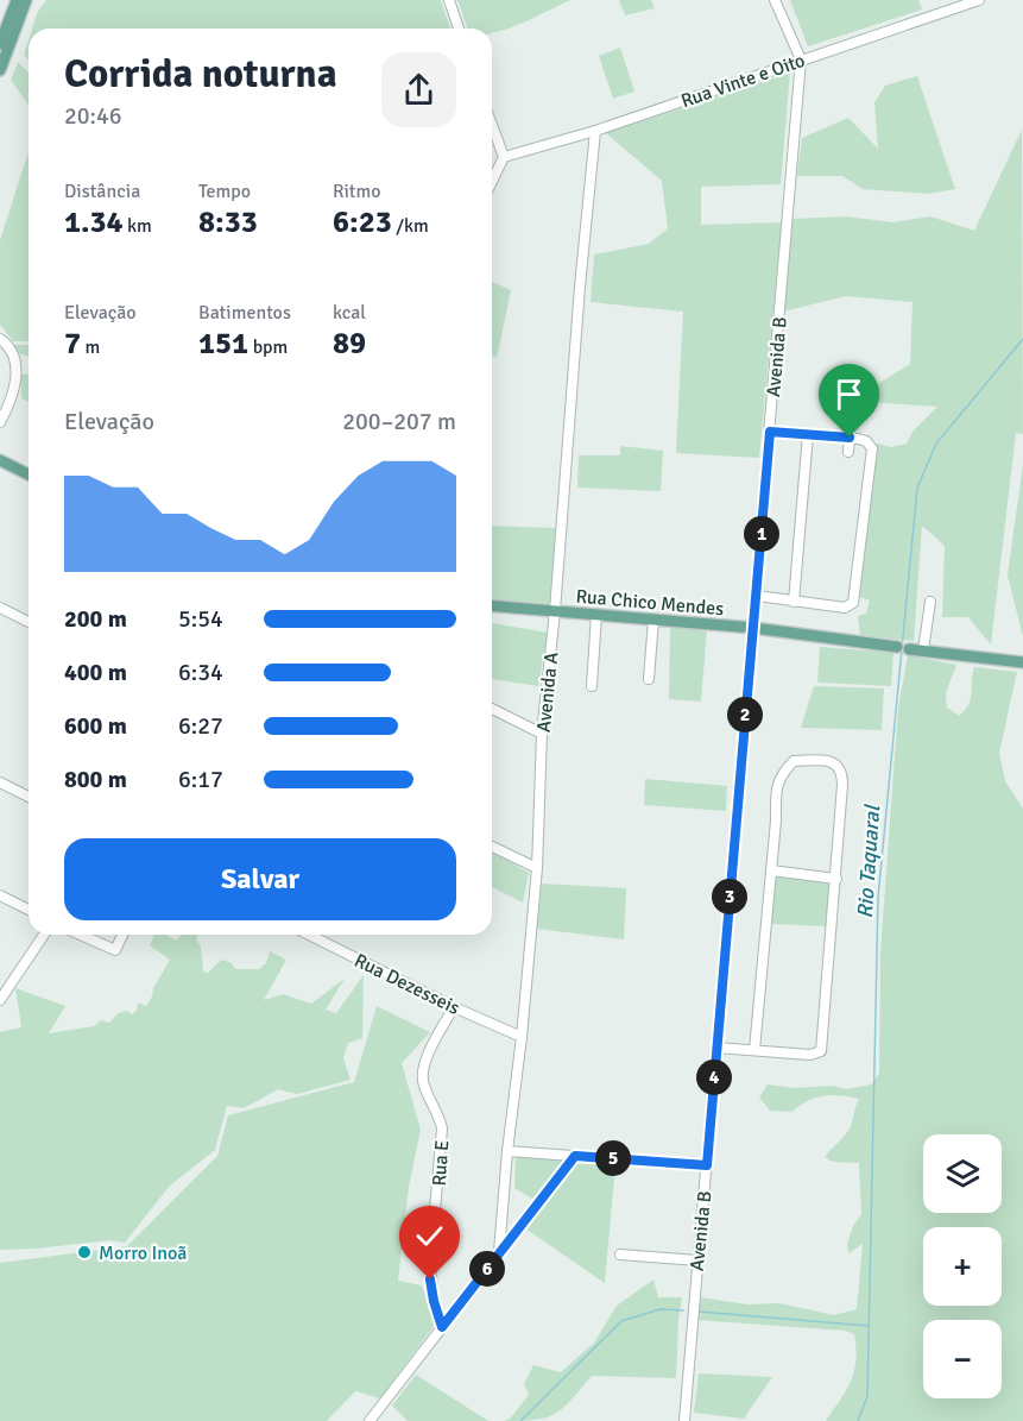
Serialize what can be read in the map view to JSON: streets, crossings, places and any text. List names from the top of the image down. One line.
{"streets":{"main road":["Rua Chico Mendes"],"street":["Rua Vinte e Oito","Avenida B","Avenida A","Rua Dezesseis","Rua E"]},"crossings":[["Rua Vinte e Oito","Avenida B"],["Rua Vinte e Oito","Avenida A"],["Avenida B","Rua Chico Mendes"],["Rua Chico Mendes","Avenida A"],["Avenida A","Rua Dezesseis"],["Rua Dezesseis","Rua E"]],"water":["Rio Taquaral"],"places":["Morro Inoã"],"page":{"heading":["Corrida noturna","20:46"],"stats":[["Distância","1.34 km"],["Tempo","8:33"],["Ritmo","6:23 /km"],["Elevação","7 m"],["Batimentos","151 bpm"],["kcal","89"]],"chart":["Elevação","200–207 m"],"pins":["1","2","3","4","5","6"],"list":[{"name":"200 m","note":"5:54"},{"name":"400 m","note":"6:34"},{"name":"600 m","note":"6:27"},{"name":"800 m","note":"6:17"}],"buttons":"Salvar","map_buttons":["+","−"]}}
